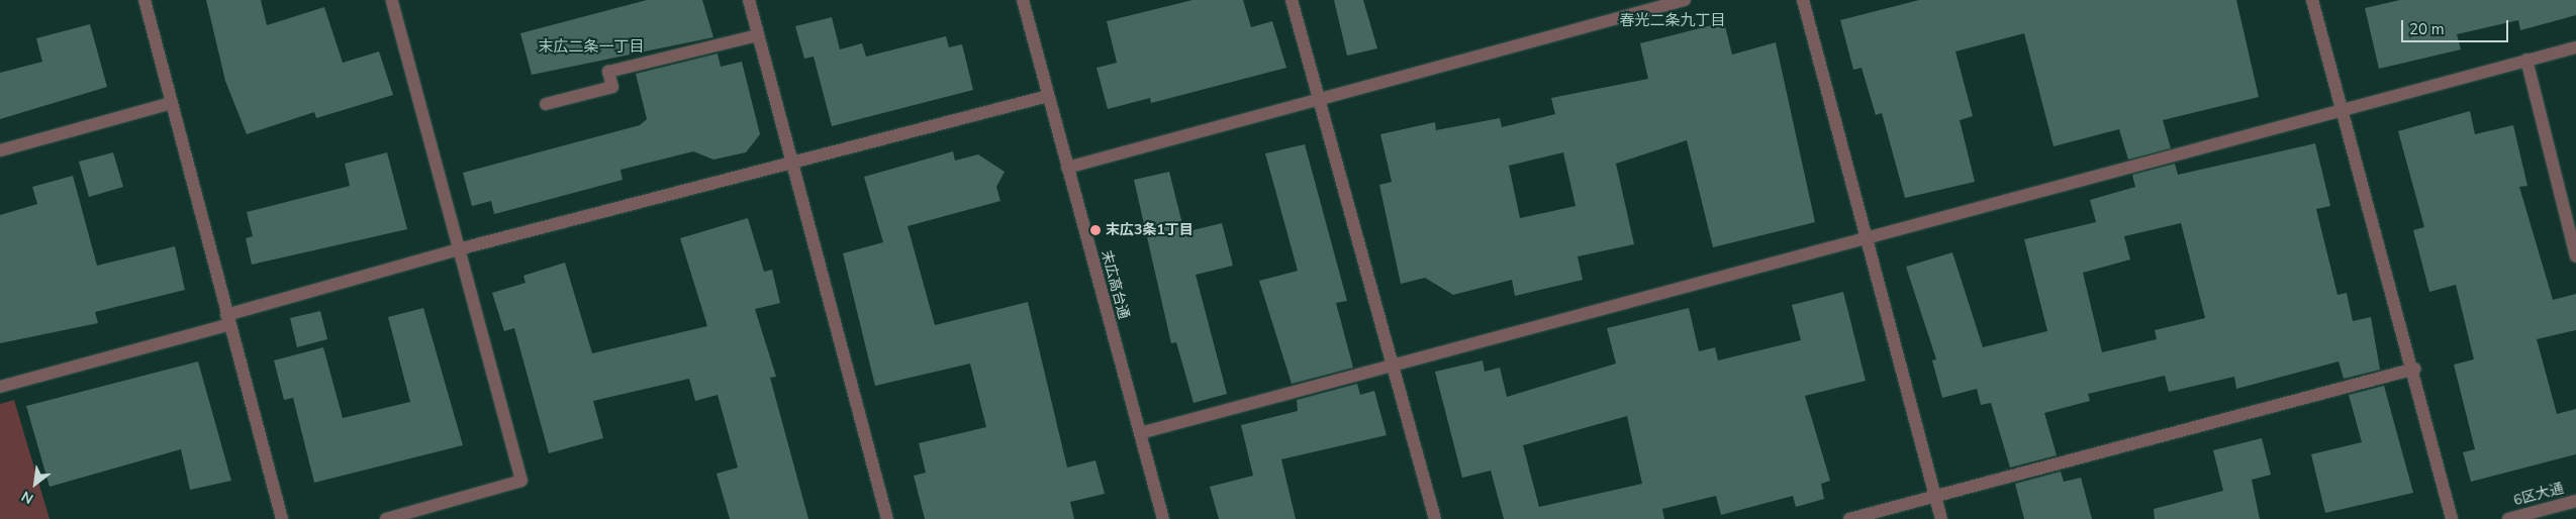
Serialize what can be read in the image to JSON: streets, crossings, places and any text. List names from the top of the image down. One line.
{"streets":{"street":["末広高台通","6区大通"]},"districts":["春光二条九丁目","末広二条一丁目"],"places":["末広3条1丁目"],"scale_bar":"20 m","north":"bottom left"}
